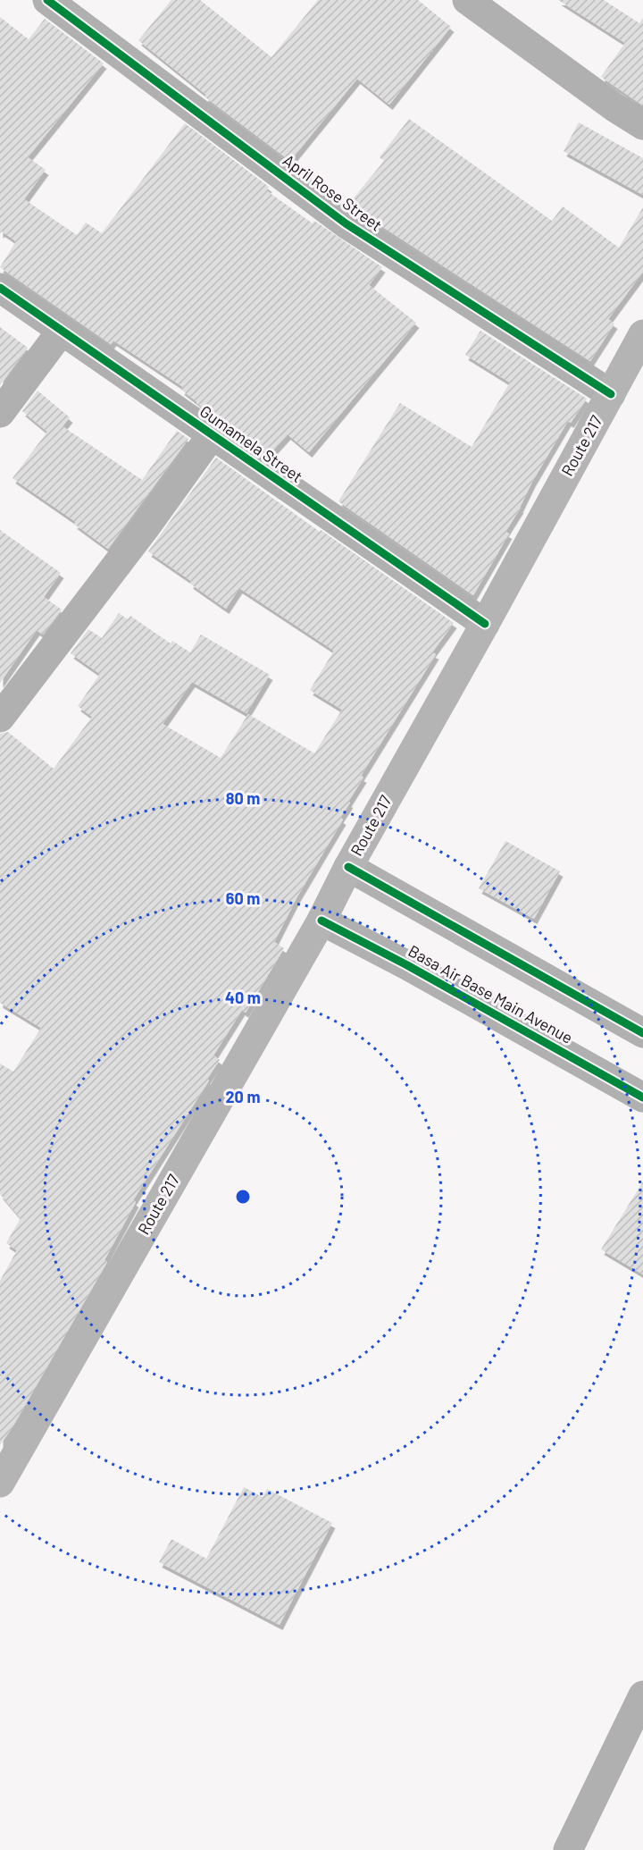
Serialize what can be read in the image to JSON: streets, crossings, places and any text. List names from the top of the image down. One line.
{"streets":{"main road":["Route 217"],"street":["April Rose Street","Gumamela Street","Basa Air Base Main Avenue"]},"crossings":[["April Rose Street","Route 217"],["Gumamela Street","Route 217"],["Route 217","Basa Air Base Main Avenue"]],"rings":["80 m","60 m","40 m","20 m"]}
